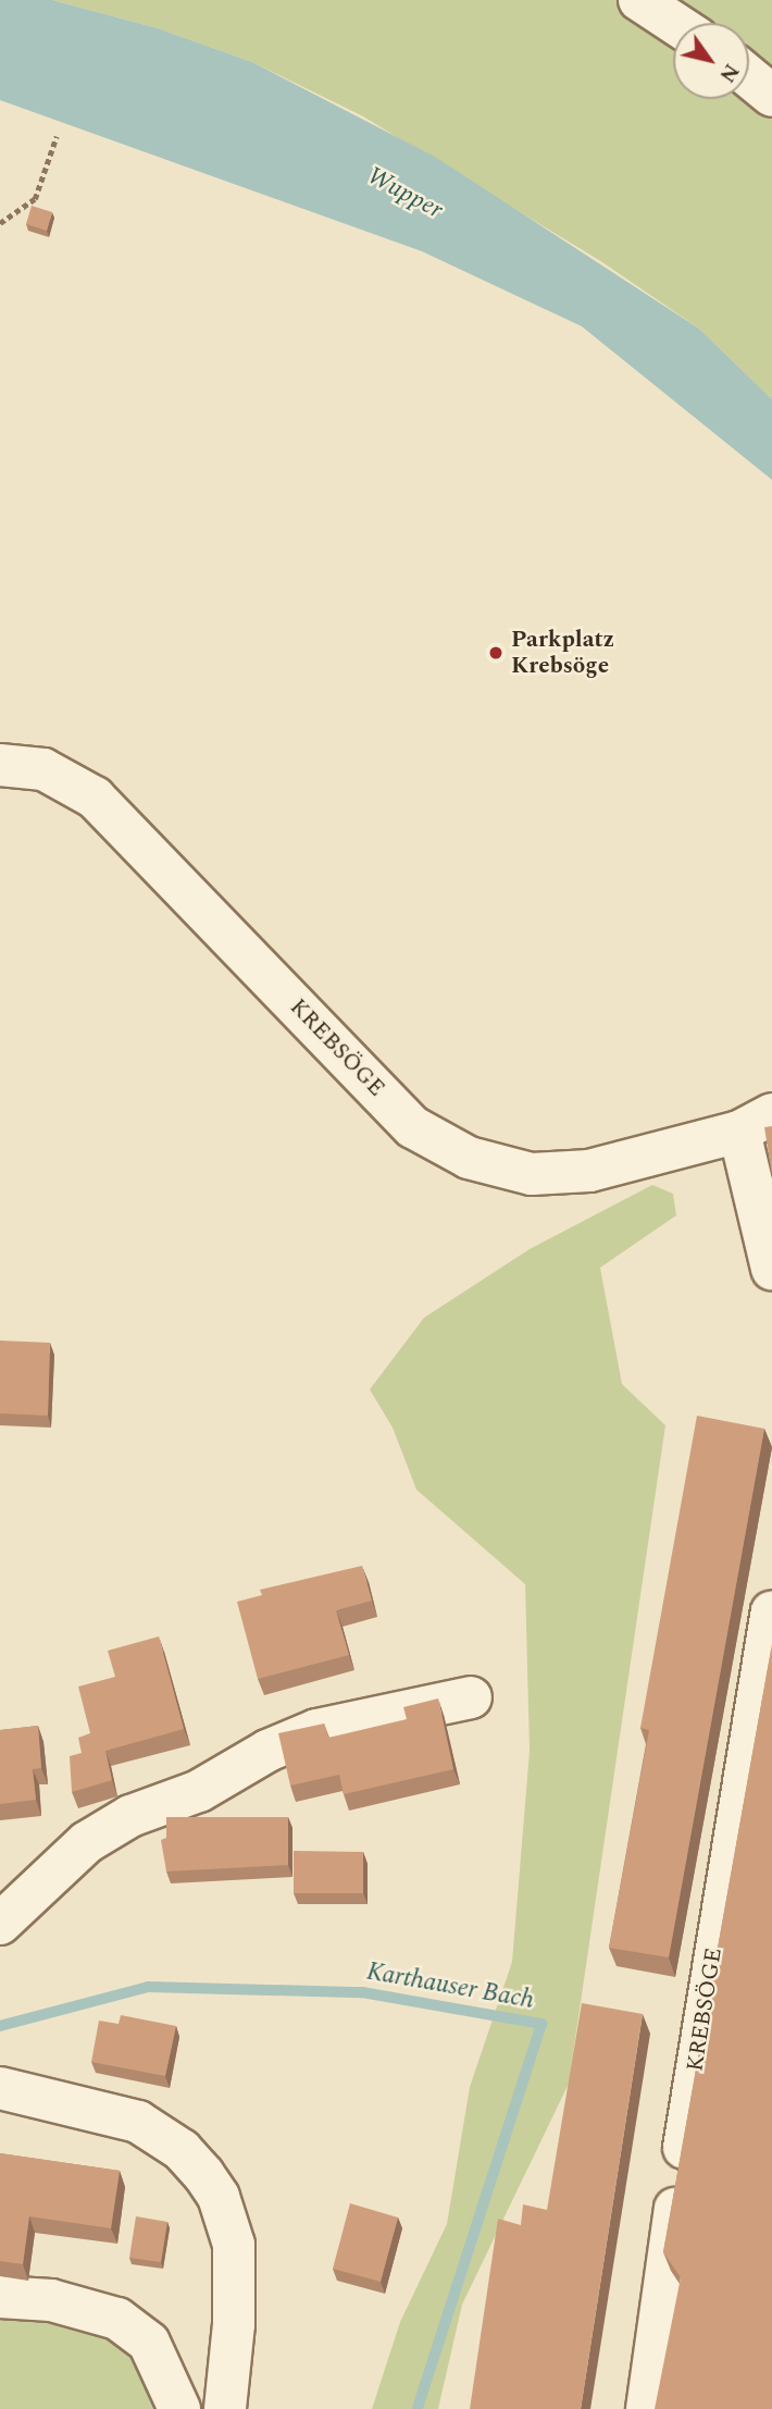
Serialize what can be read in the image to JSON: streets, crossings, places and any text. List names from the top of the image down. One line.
{"streets":{"street":["KREBSÖGE"]},"water":["Wupper","Karthauser Bach"],"places":["Parkplatz Krebsöge"],"north":"bottom right"}
